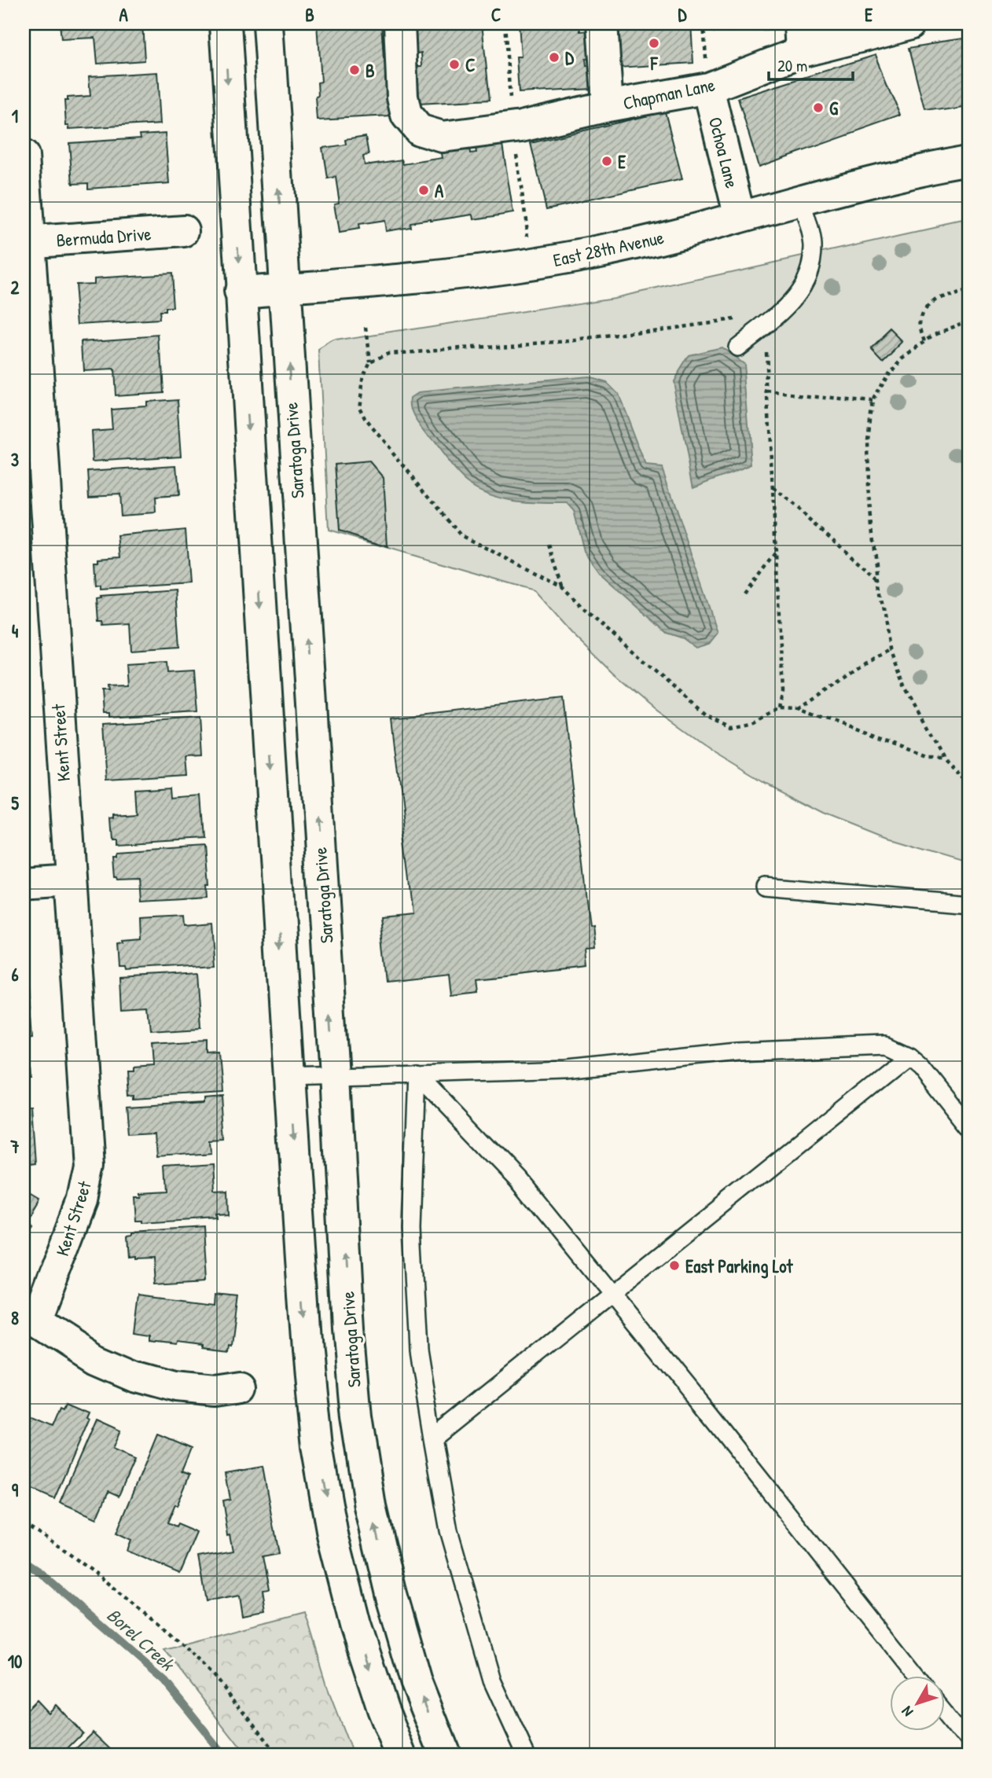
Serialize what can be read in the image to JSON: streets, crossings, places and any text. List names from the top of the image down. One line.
{"streets":{"main road":["Chapman Lane","Ochoa Lane","Bermuda Drive","East 28th Avenue","Saratoga Drive","Kent Street"]},"crossings":[["Chapman Lane","Ochoa Lane"],["Ochoa Lane","East 28th Avenue"],["Bermuda Drive","Kent Street"],["East 28th Avenue","Saratoga Drive"]],"water":["Borel Creek"],"places":["F","D","C","B","G","E","A","East Parking Lot"],"scale_bar":"20 m","north":"bottom left","grid":{"columns":["A","B","C","D","E"],"rows":["1","2","3","4","5","6","7","8","9","10"]}}
